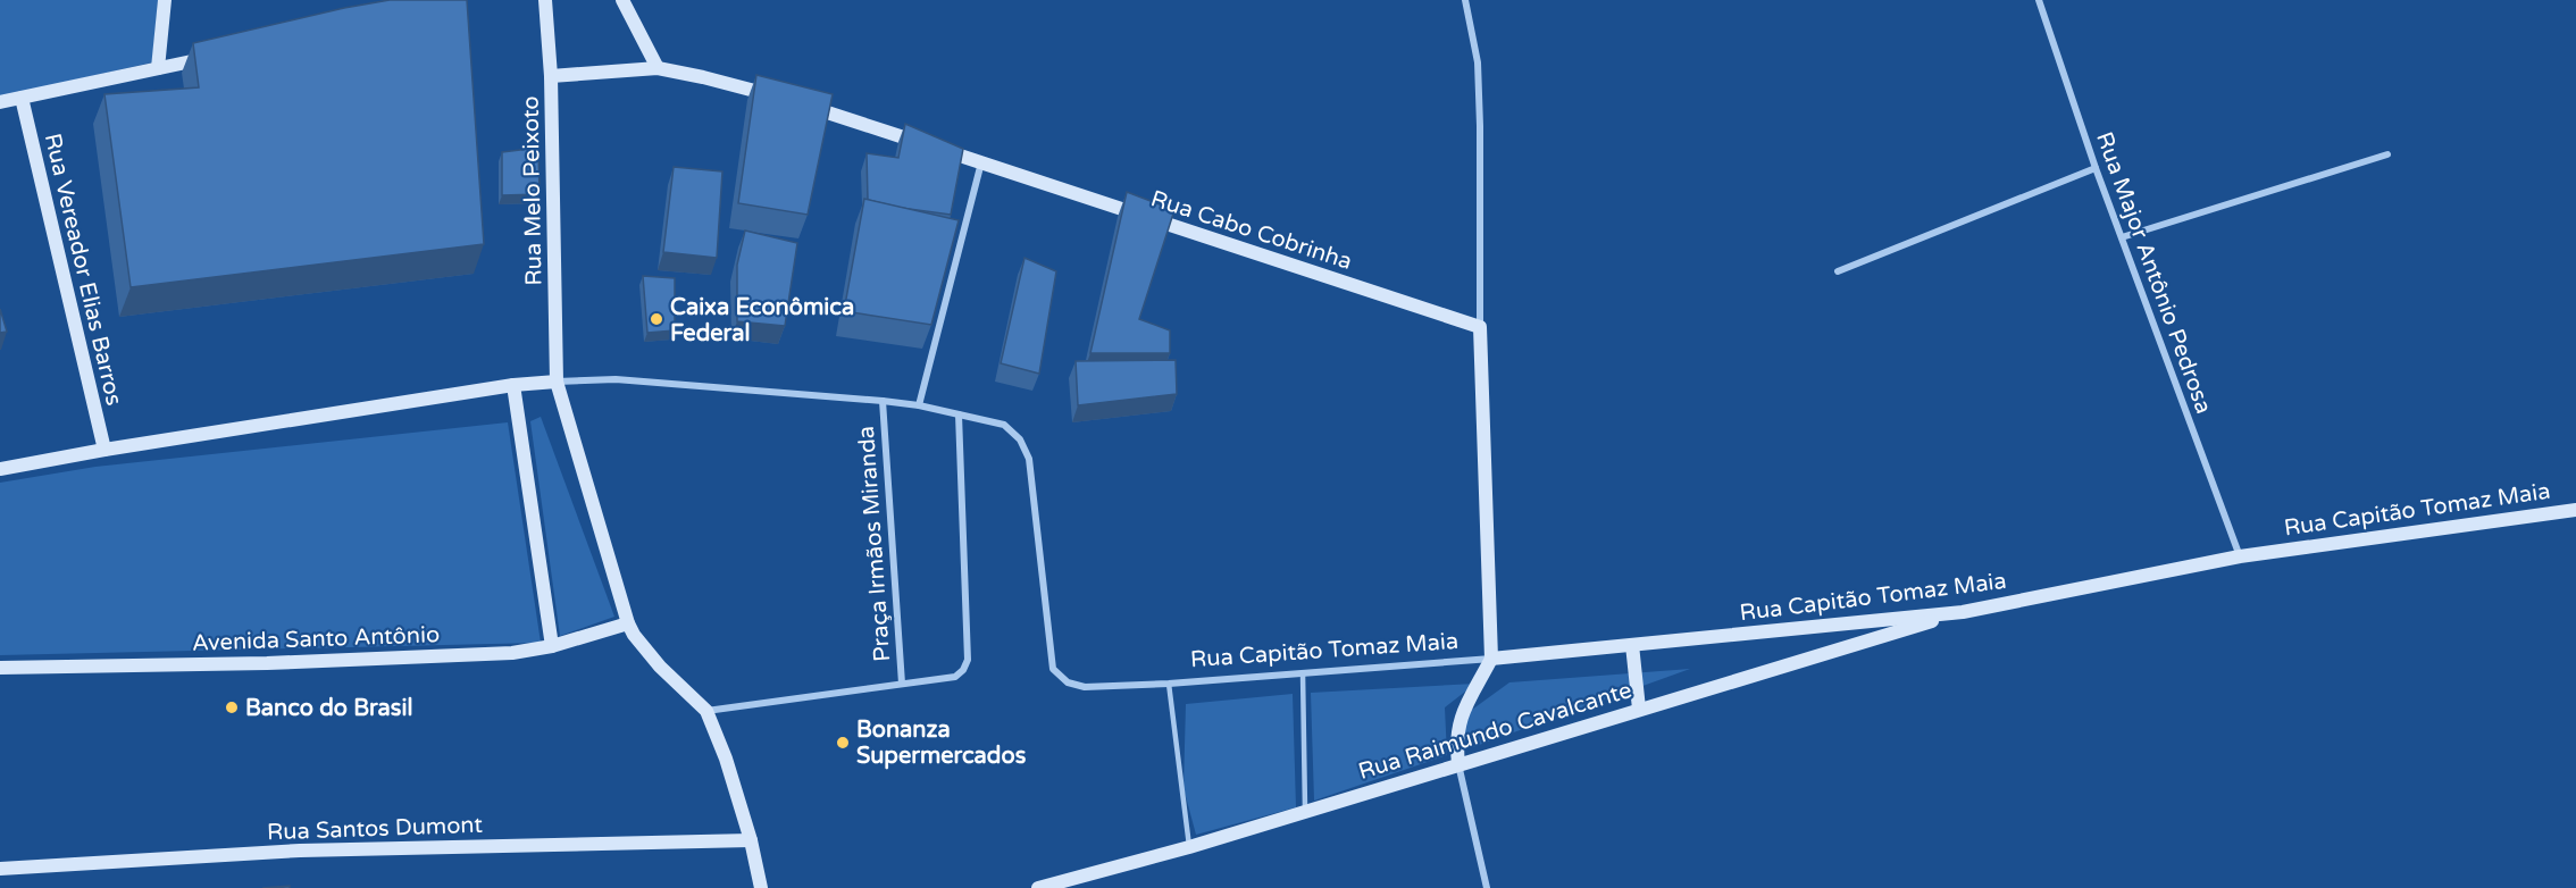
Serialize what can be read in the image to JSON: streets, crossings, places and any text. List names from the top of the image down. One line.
{"streets":{"street":["Rua Melo Peixoto","Rua Cabo Cobrinha","Rua Vereador Elias Barros","Rua Major Antônio Pedrosa","Rua Capitão Tomaz Maia","Praça Irmãos Miranda","Avenida Santo Antônio","Rua Raimundo Cavalcante","Rua Santos Dumont"]},"crossings":[["Rua Melo Peixoto","Avenida Santo Antônio"],["Rua Major Antônio Pedrosa","Rua Capitão Tomaz Maia"],["Rua Capitão Tomaz Maia","Rua Raimundo Cavalcante"]],"places":["Caixa Econômica Federal","Banco do Brasil","Bonanza Supermercados"]}
